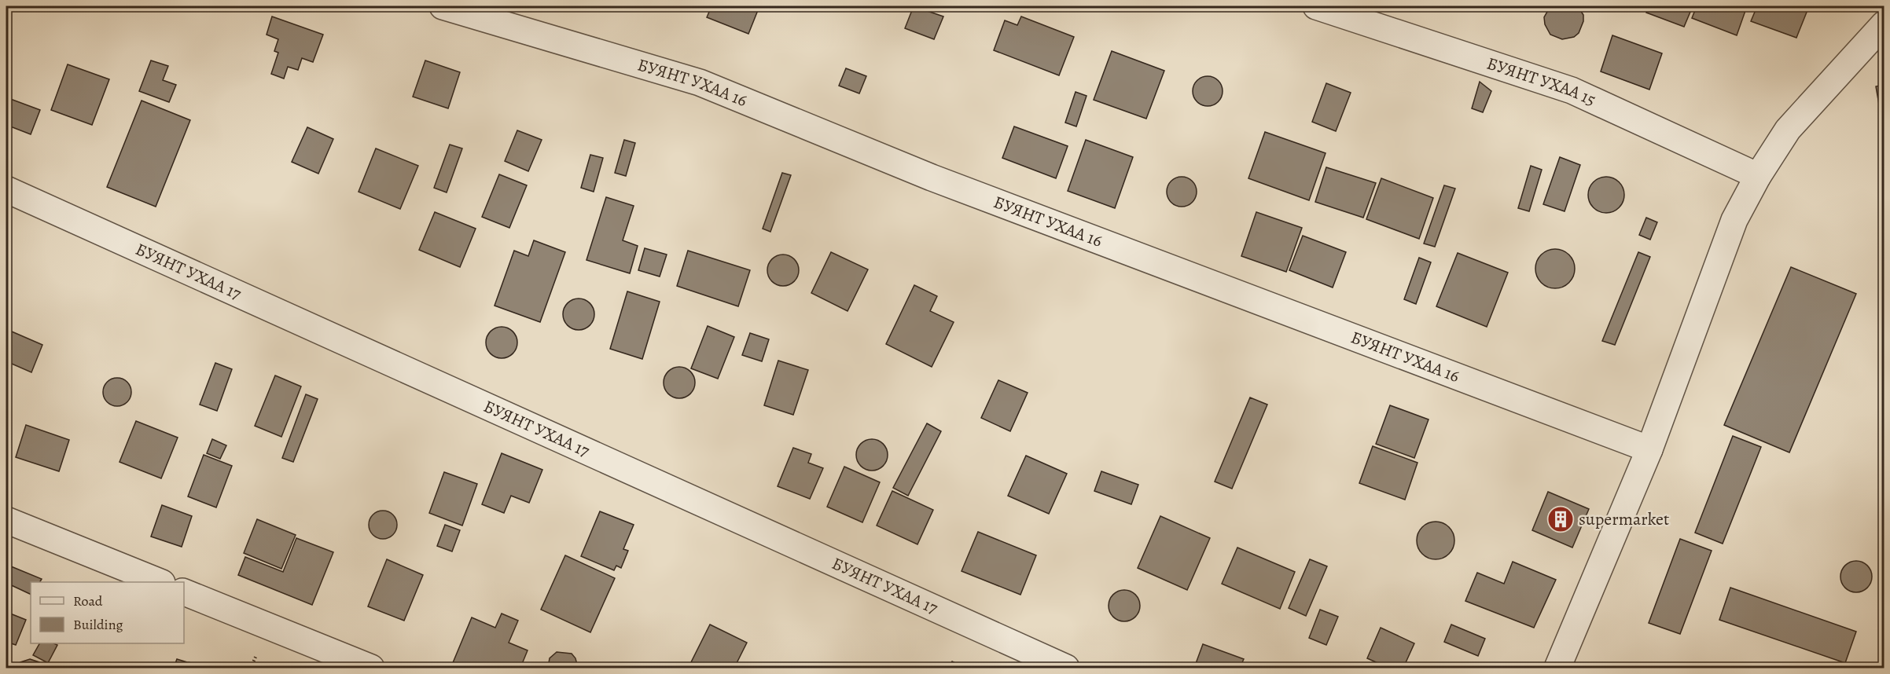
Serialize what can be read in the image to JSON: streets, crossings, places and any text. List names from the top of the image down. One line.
{"streets":{"street":["БУЯНТ УХАА 15","БУЯНТ УХАА 16","БУЯНТ УХАА 17"]},"places":{"building":["supermarket"]},"legend":["Road","Building"]}
